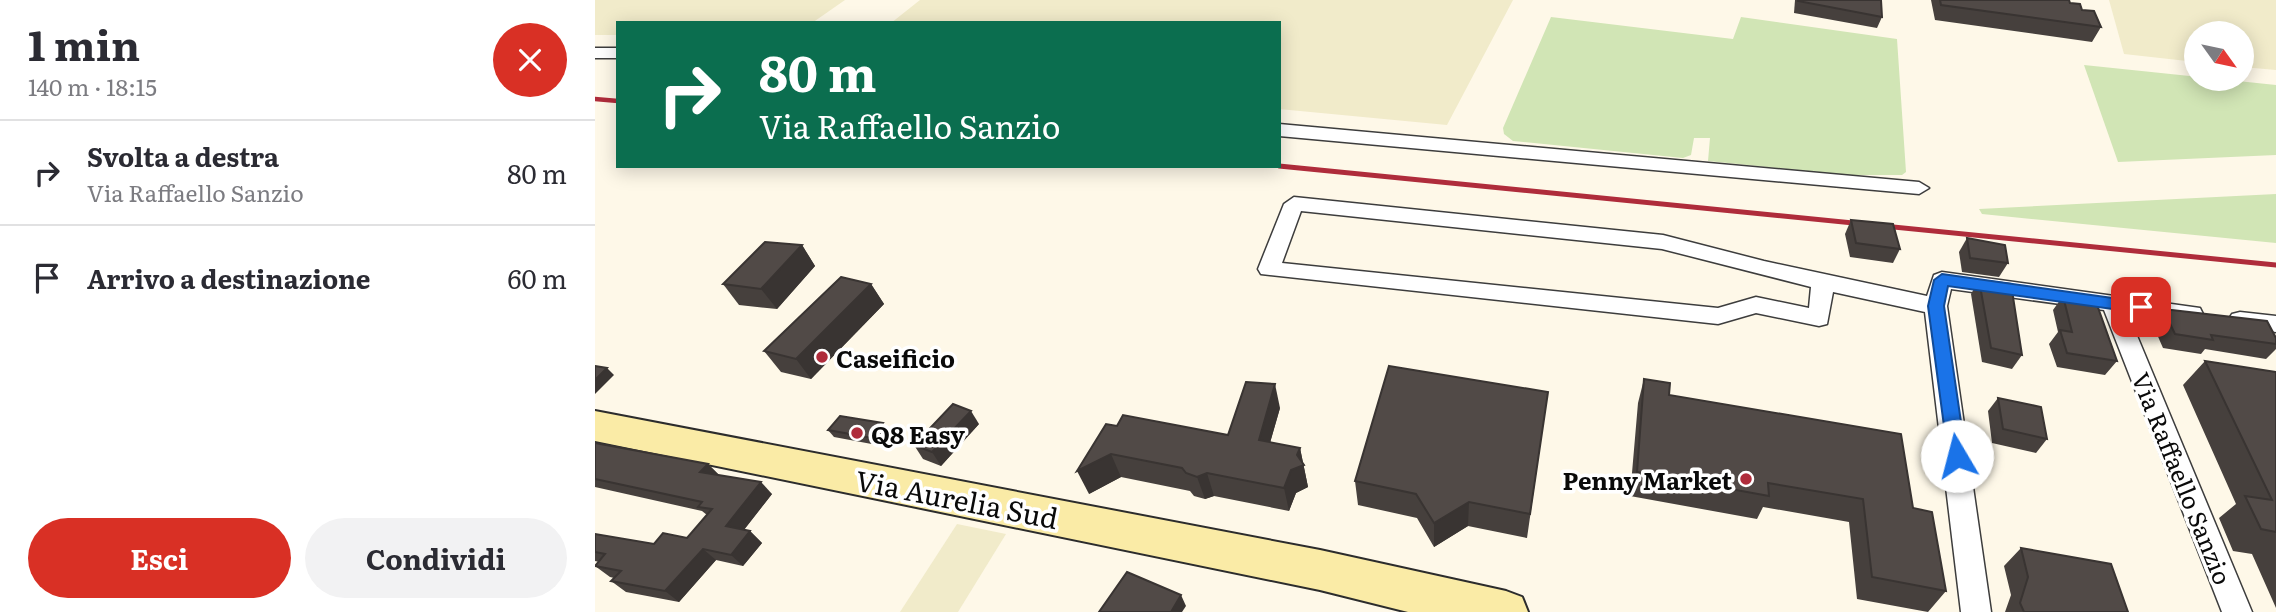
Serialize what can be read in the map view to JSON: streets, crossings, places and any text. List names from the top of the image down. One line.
{"streets":{"main road":["Via Aurelia Sud"],"street":["Via Raffaello Sanzio"]},"places":["Caseificio","Q8 Easy","Penny Market"],"north":"bottom right","page":{"heading":["1 min","140 m · 18:15"],"turn":["80 m","Via Raffaello Sanzio"],"list":[{"name":"Svolta a destra","note":"Via Raffaello Sanzio","value":"80 m"},{"name":"Arrivo a destinazione","value":"60 m"}],"buttons":["Esci","Condividi"]}}
